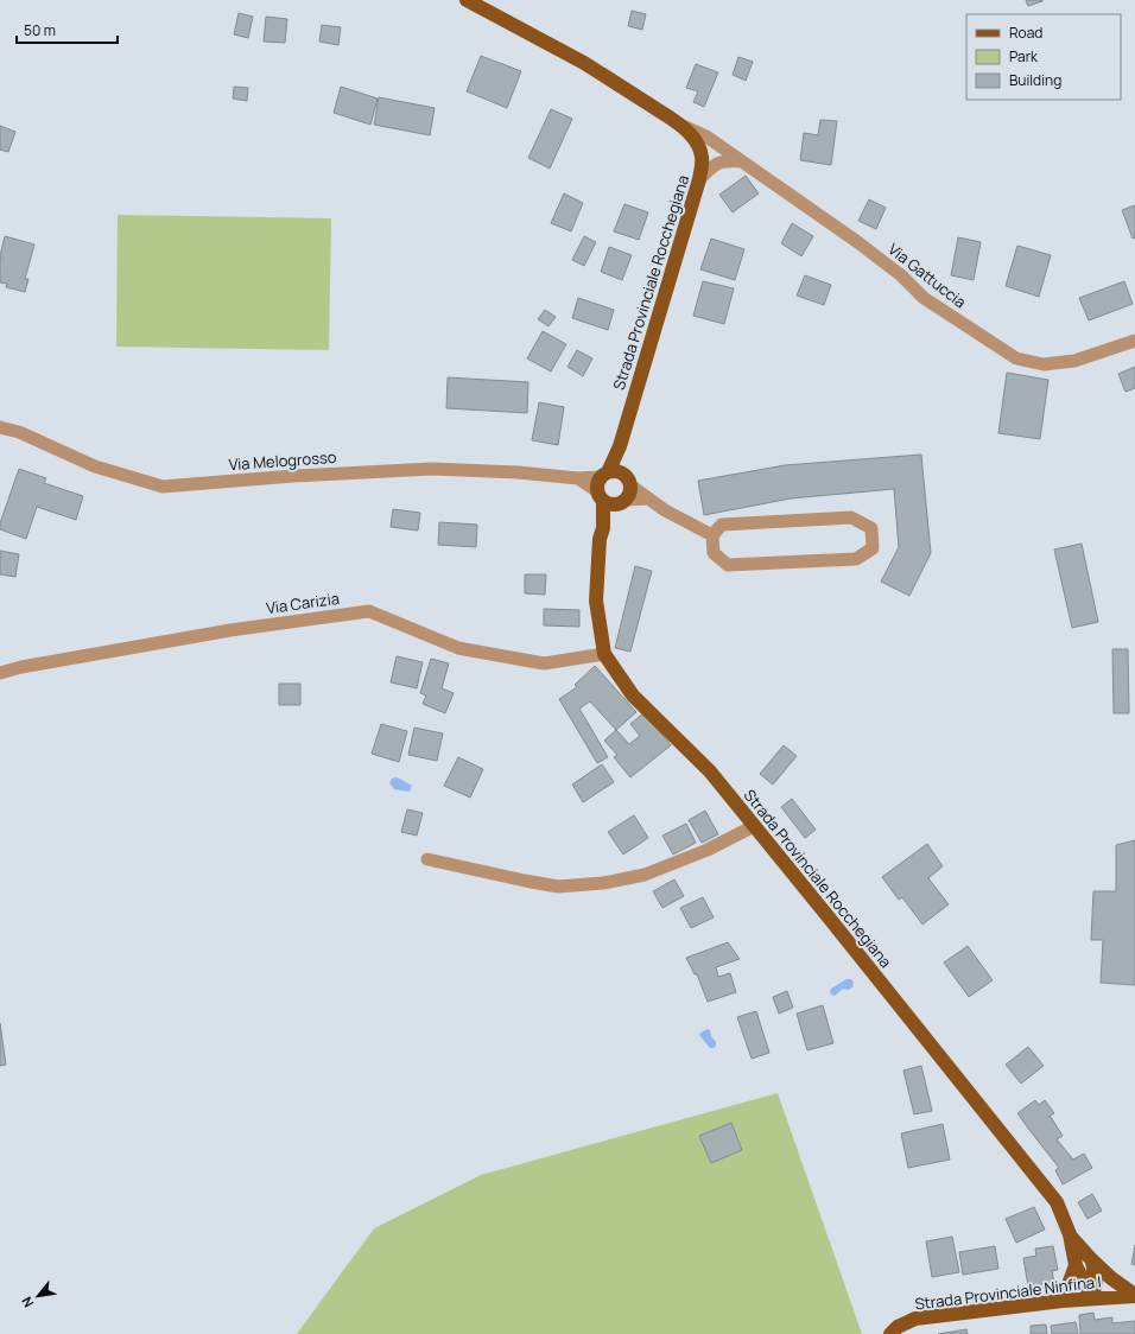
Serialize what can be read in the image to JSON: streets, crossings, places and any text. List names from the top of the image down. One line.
{"streets":{"main road":["Strada Provinciale Rocchegiana","Strada Provinciale Ninfina I"],"street":["Via Gattuccia","Via Melogrosso","Via Carizia"]},"crossings":[["Strada Provinciale Rocchegiana","Via Melogrosso"],["Strada Provinciale Rocchegiana","Via Carizia"],["Strada Provinciale Rocchegiana","Strada Provinciale Ninfina I"]],"legend":["Road","Park","Building"],"scale_bar":"50 m","north":"bottom left"}
